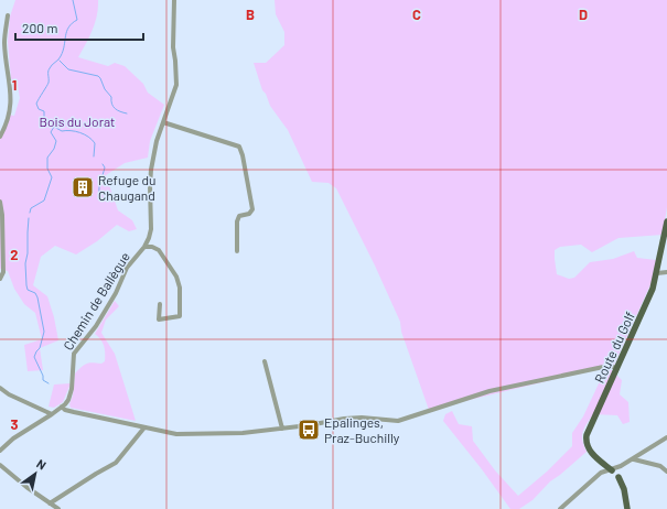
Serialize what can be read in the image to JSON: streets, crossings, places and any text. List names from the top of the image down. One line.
{"streets":{"main road":["Route du Golf"],"street":["Chemin de Ballègue"]},"parks":["Bois du Jorat"],"places":{"building":["Refuge du Chaugand"],"bus stop":["Epalinges, Praz-Buchilly"]},"scale_bar":"200 m","north":"top right","grid":{"columns":["B","C","D"],"rows":["1","2","3"]}}
